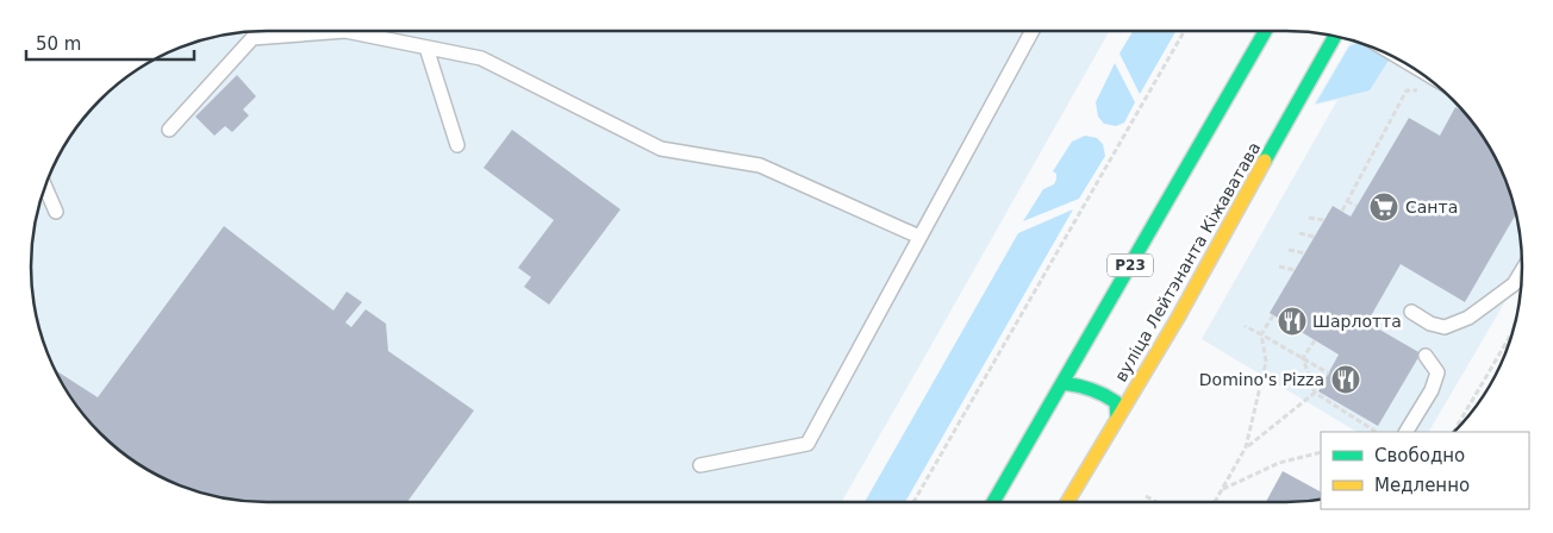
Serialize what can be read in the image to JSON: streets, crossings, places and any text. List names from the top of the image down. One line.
{"streets":{"main road":["вуліца Лейтэнанта Кіжаватава","Р23"]},"places":{"supermarket":["Санта"],"restaurant":["Шарлотта","Domino's Pizza"]},"legend":["Свободно","Медленно"],"scale_bar":"50 m"}
